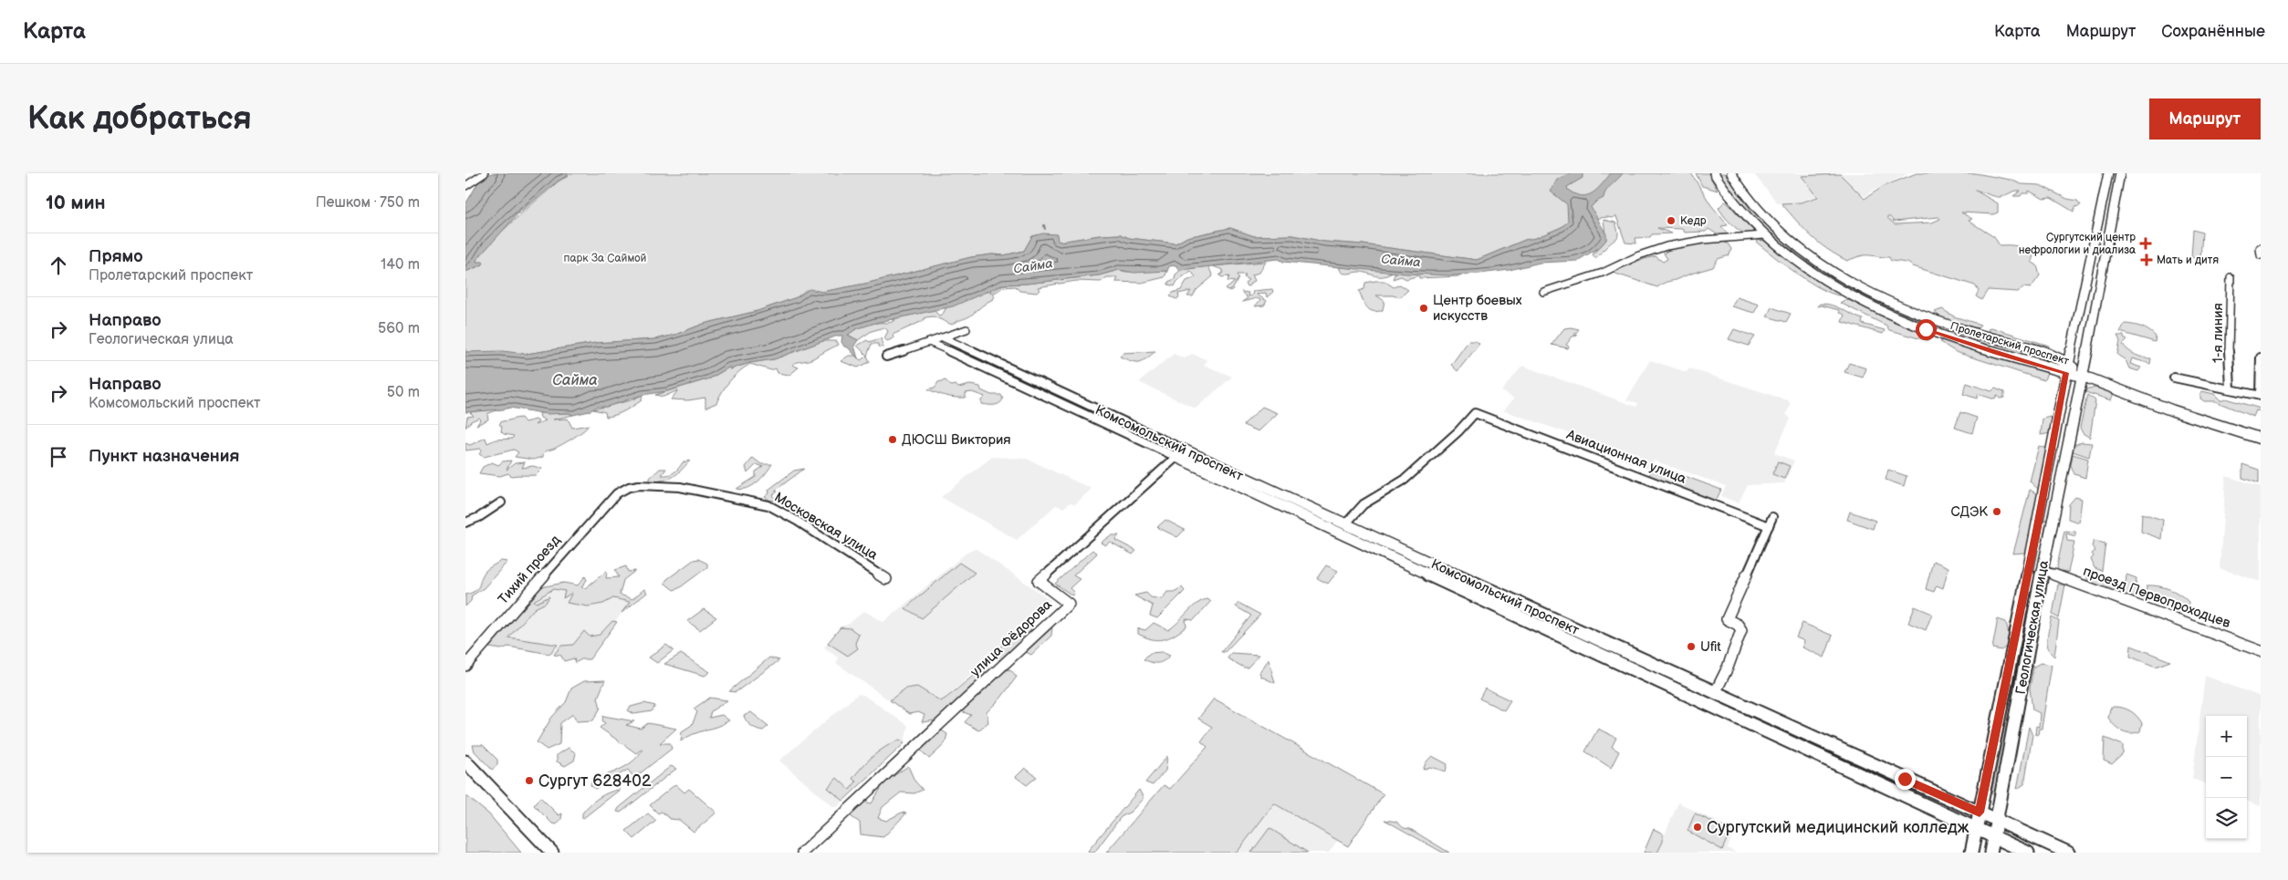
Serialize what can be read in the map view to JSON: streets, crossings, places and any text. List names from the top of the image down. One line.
{"streets":{"main road":["Пролетарский проспект","Комсомольский проспект","Геологическая улица"],"street":["1-я линия","Авиационная улица","Московская улица","Тихий проезд","проезд Первопроходцев","улица Фёдорова"]},"crossings":[["Пролетарский проспект","Геологическая улица"],["Комсомольский проспект","Авиационная улица"],["Комсомольский проспект","Геологическая улица"],["Комсомольский проспект","улица Фёдорова"],["Московская улица","Тихий проезд"],["проезд Первопроходцев","Геологическая улица"]],"water":["Сайма"],"parks":["парк За Саймой"],"places":{"other":["Кедр","Центр боевых искусств","ДЮСШ Виктория","СДЭК","Ufit","Сургут 628402","Сургутский медицинский колледж"],"health":["Сургутский центр нефрологии и диализа","Мать и дитя"]},"page":{"header":"Карта","nav":["Карта","Маршрут","Сохранённые"],"buttons":"Маршрут","title":"Как добраться","heading":["10 мин","Пешком · 750 m"],"list":[["Прямо","Пролетарский проспект","140 m"],["Направо","Геологическая улица","560 m"],["Направо","Комсомольский проспект","50 m"],"Пункт назначения"],"map_buttons":["+","−"]}}
